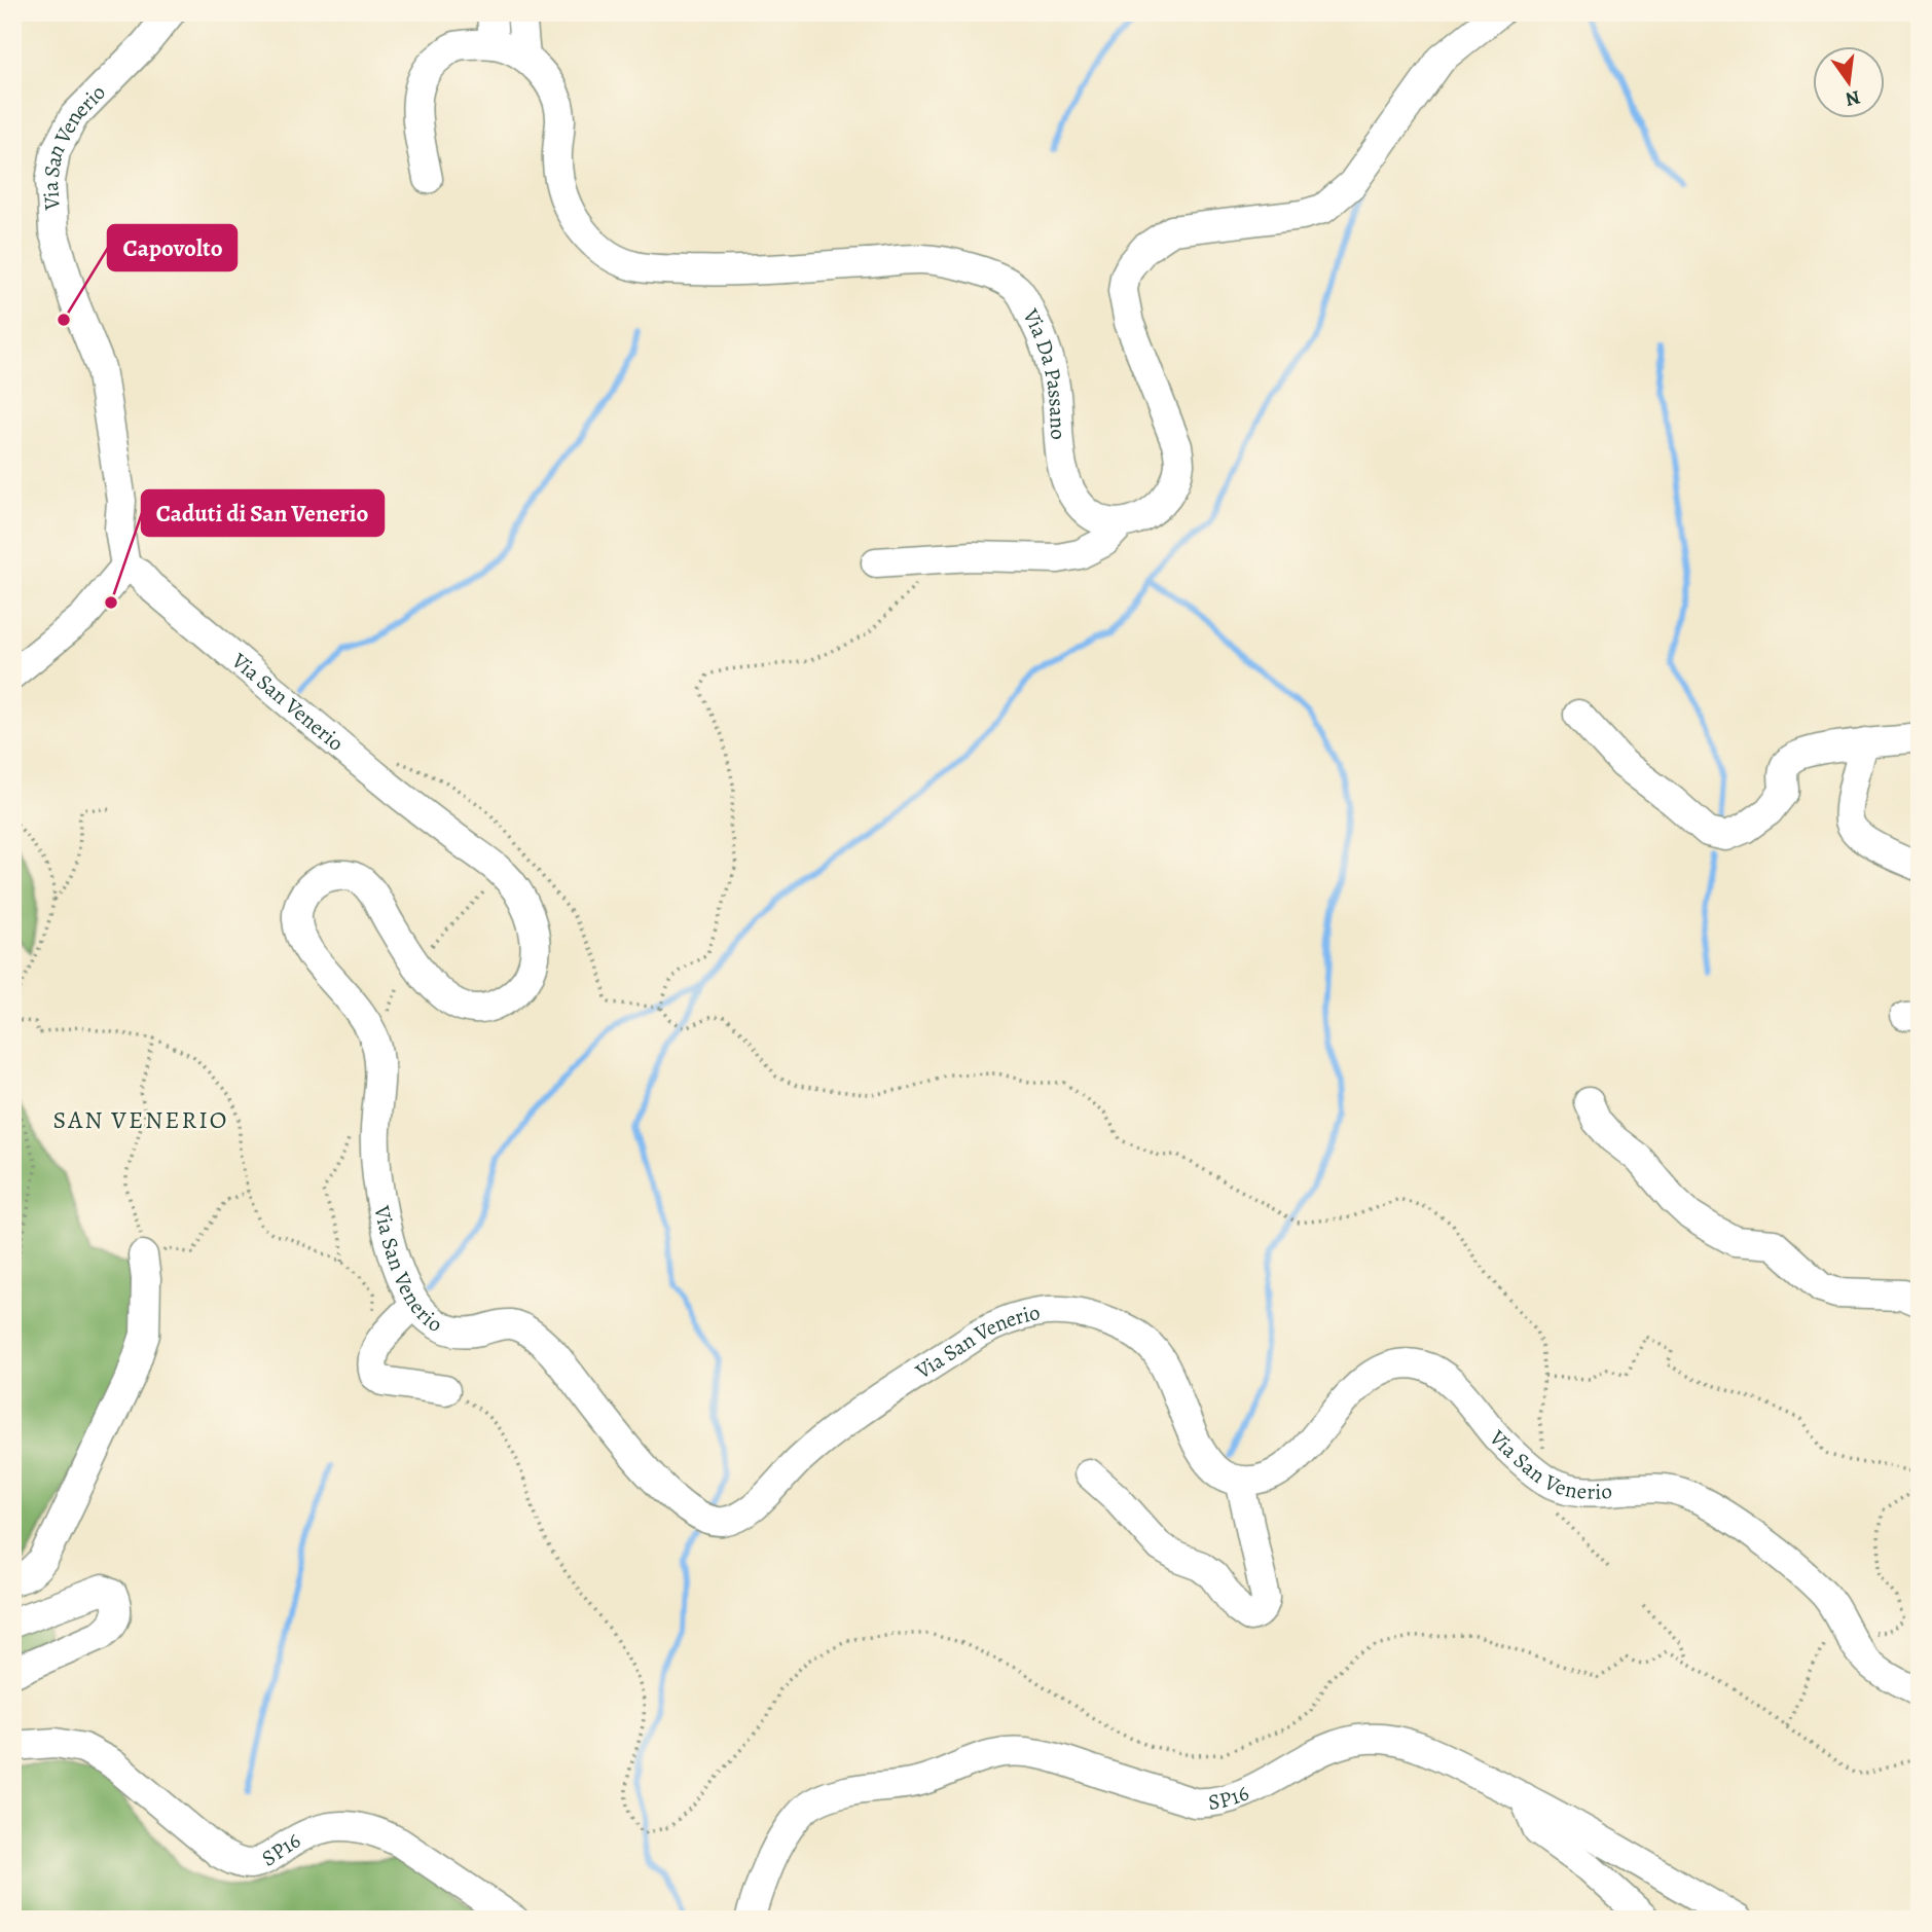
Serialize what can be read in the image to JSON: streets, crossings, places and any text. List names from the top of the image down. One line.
{"streets":{"street":["Via San Venerio","Via Da Passano","SP16"]},"districts":["SAN VENERIO"],"places":["Capovolto","Caduti di San Venerio"],"north":"bottom"}
